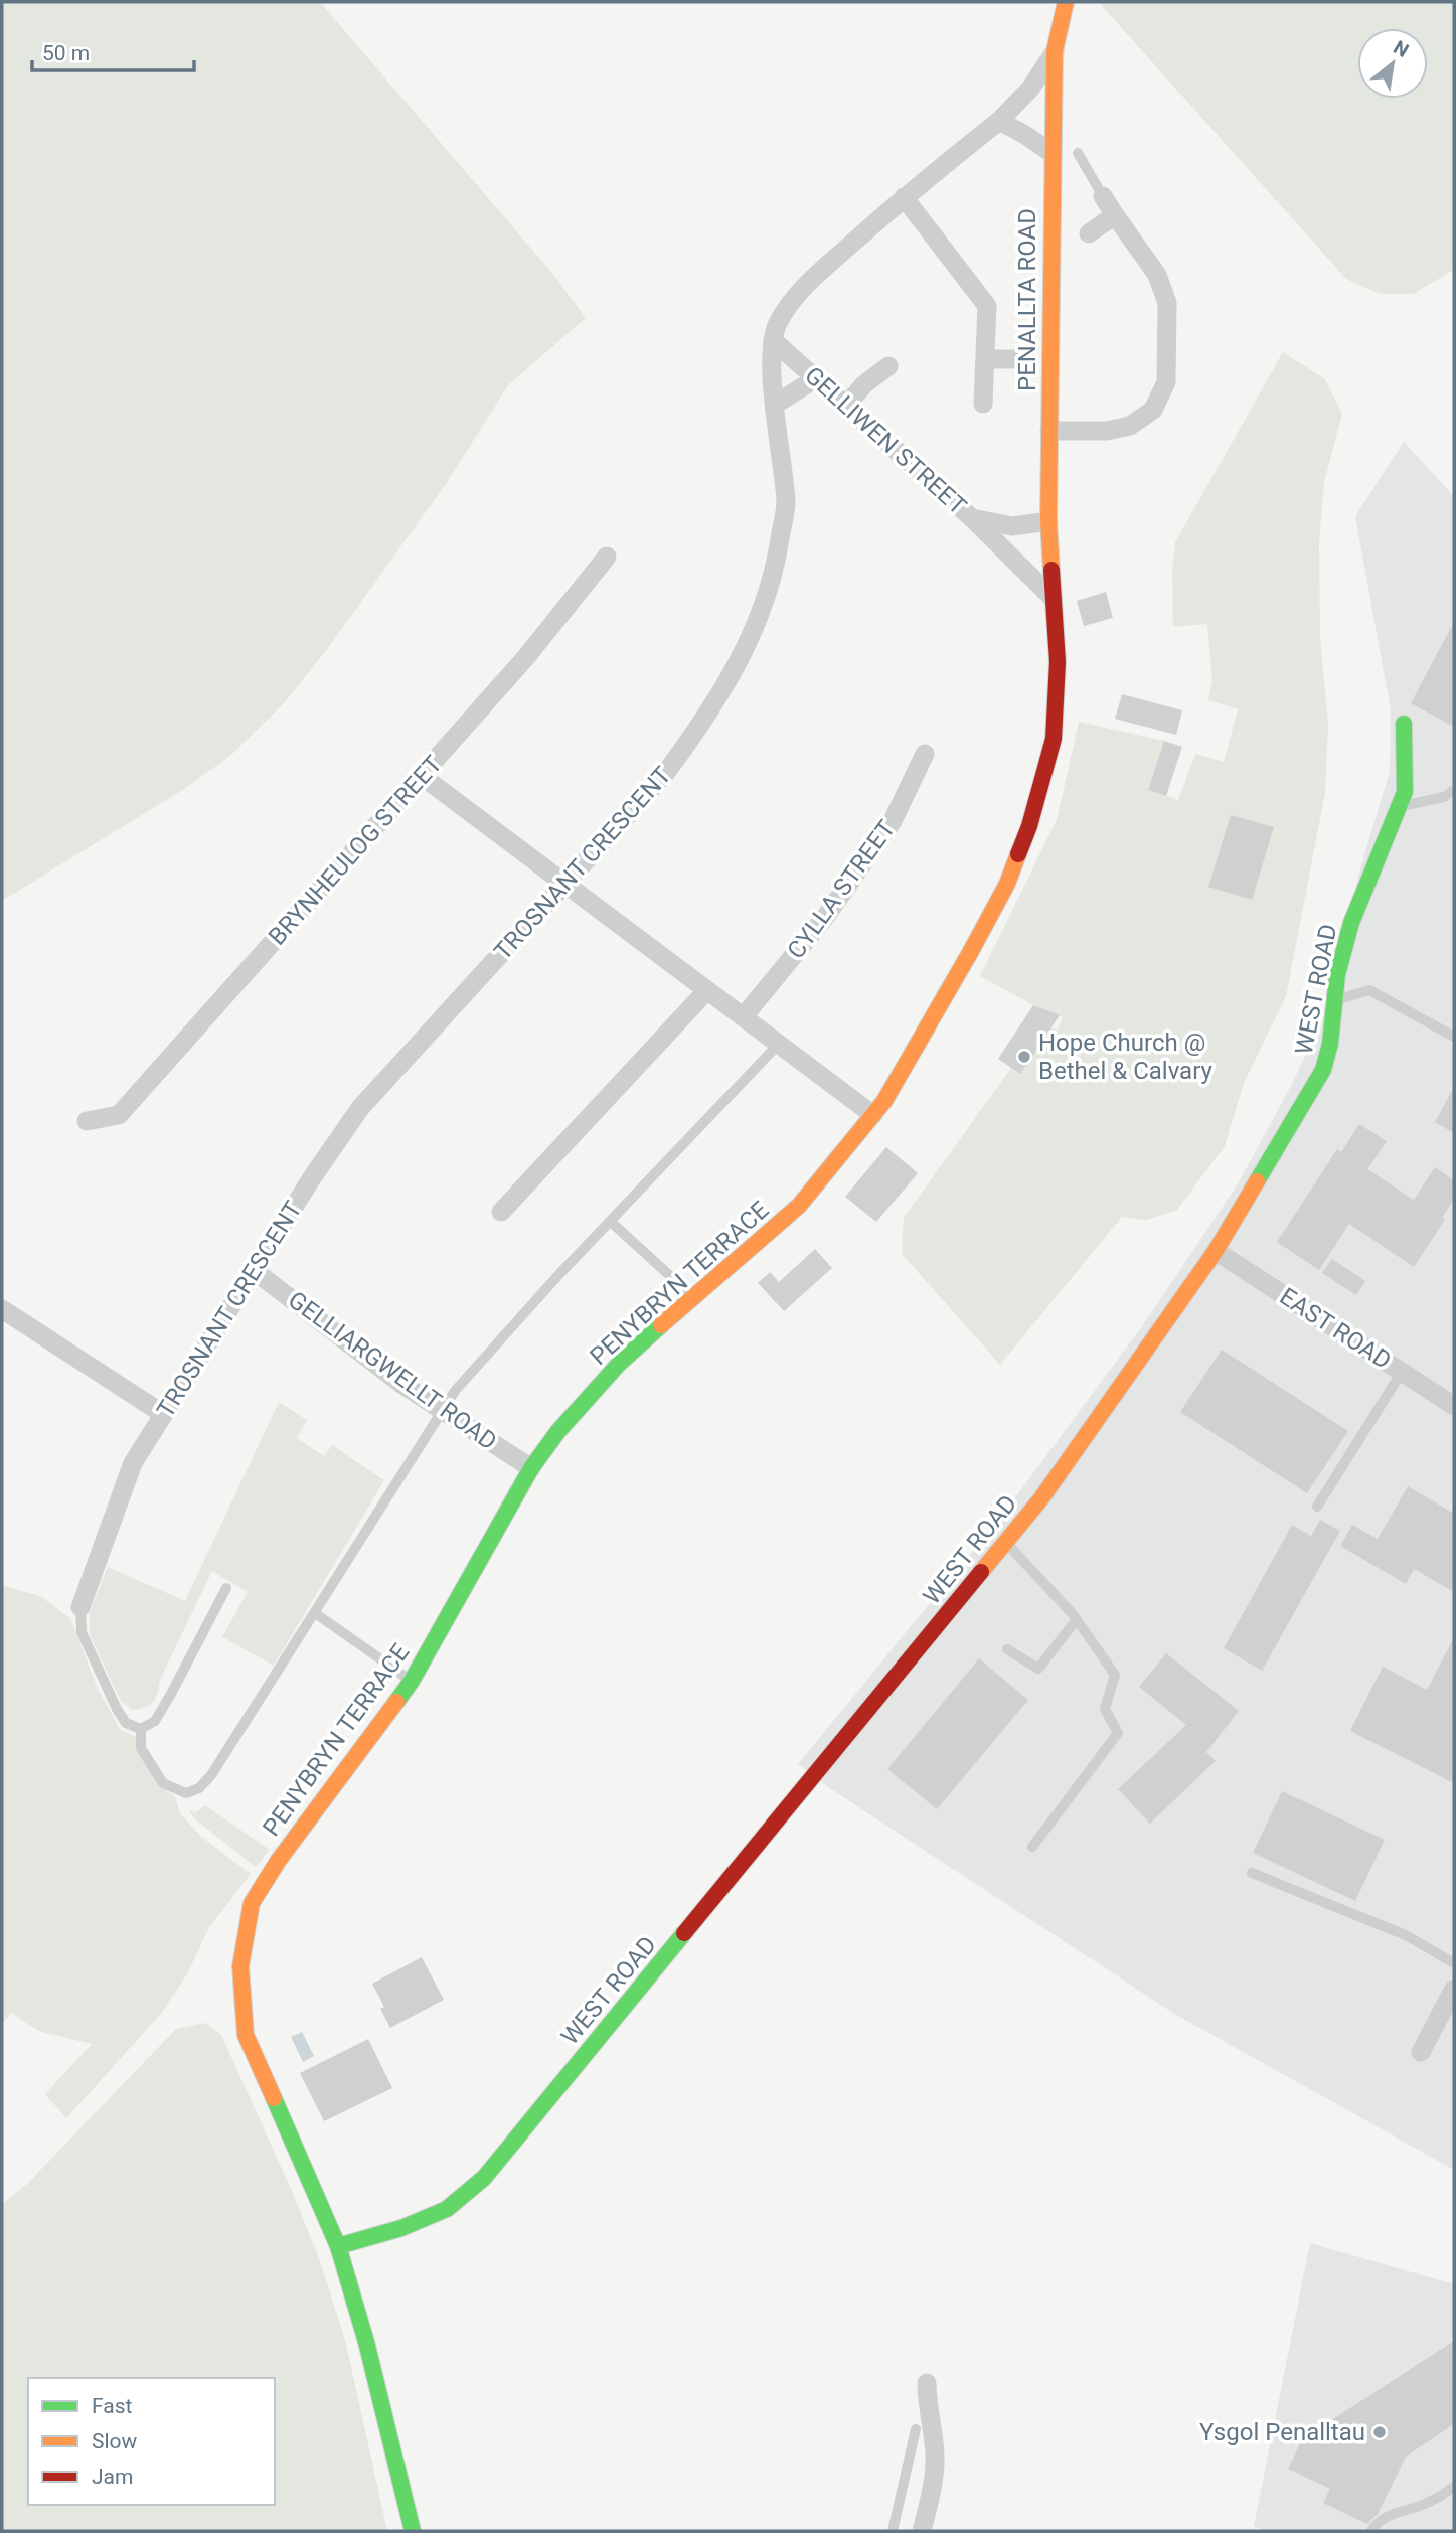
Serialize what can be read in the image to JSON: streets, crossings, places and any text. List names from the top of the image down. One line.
{"streets":{"street":["PENALLTA ROAD","GELLIWEN STREET","BRYNHEULOG STREET","TROSNANT CRESCENT","CYLLA STREET","WEST ROAD","PENYBRYN TERRACE","EAST ROAD","GELLIARGWELLT ROAD"]},"crossings":[["PENALLTA ROAD","GELLIWEN STREET"],["PENALLTA ROAD","TROSNANT CRESCENT"],["PENALLTA ROAD","PENYBRYN TERRACE"],["GELLIWEN STREET","TROSNANT CRESCENT"],["TROSNANT CRESCENT","GELLIARGWELLT ROAD"],["WEST ROAD","PENYBRYN TERRACE"],["WEST ROAD","EAST ROAD"],["PENYBRYN TERRACE","GELLIARGWELLT ROAD"]],"places":["Hope Church @ Bethel & Calvary","Ysgol Penalltau"],"legend":["Fast","Slow","Jam"],"scale_bar":"50 m","north":"top right"}
